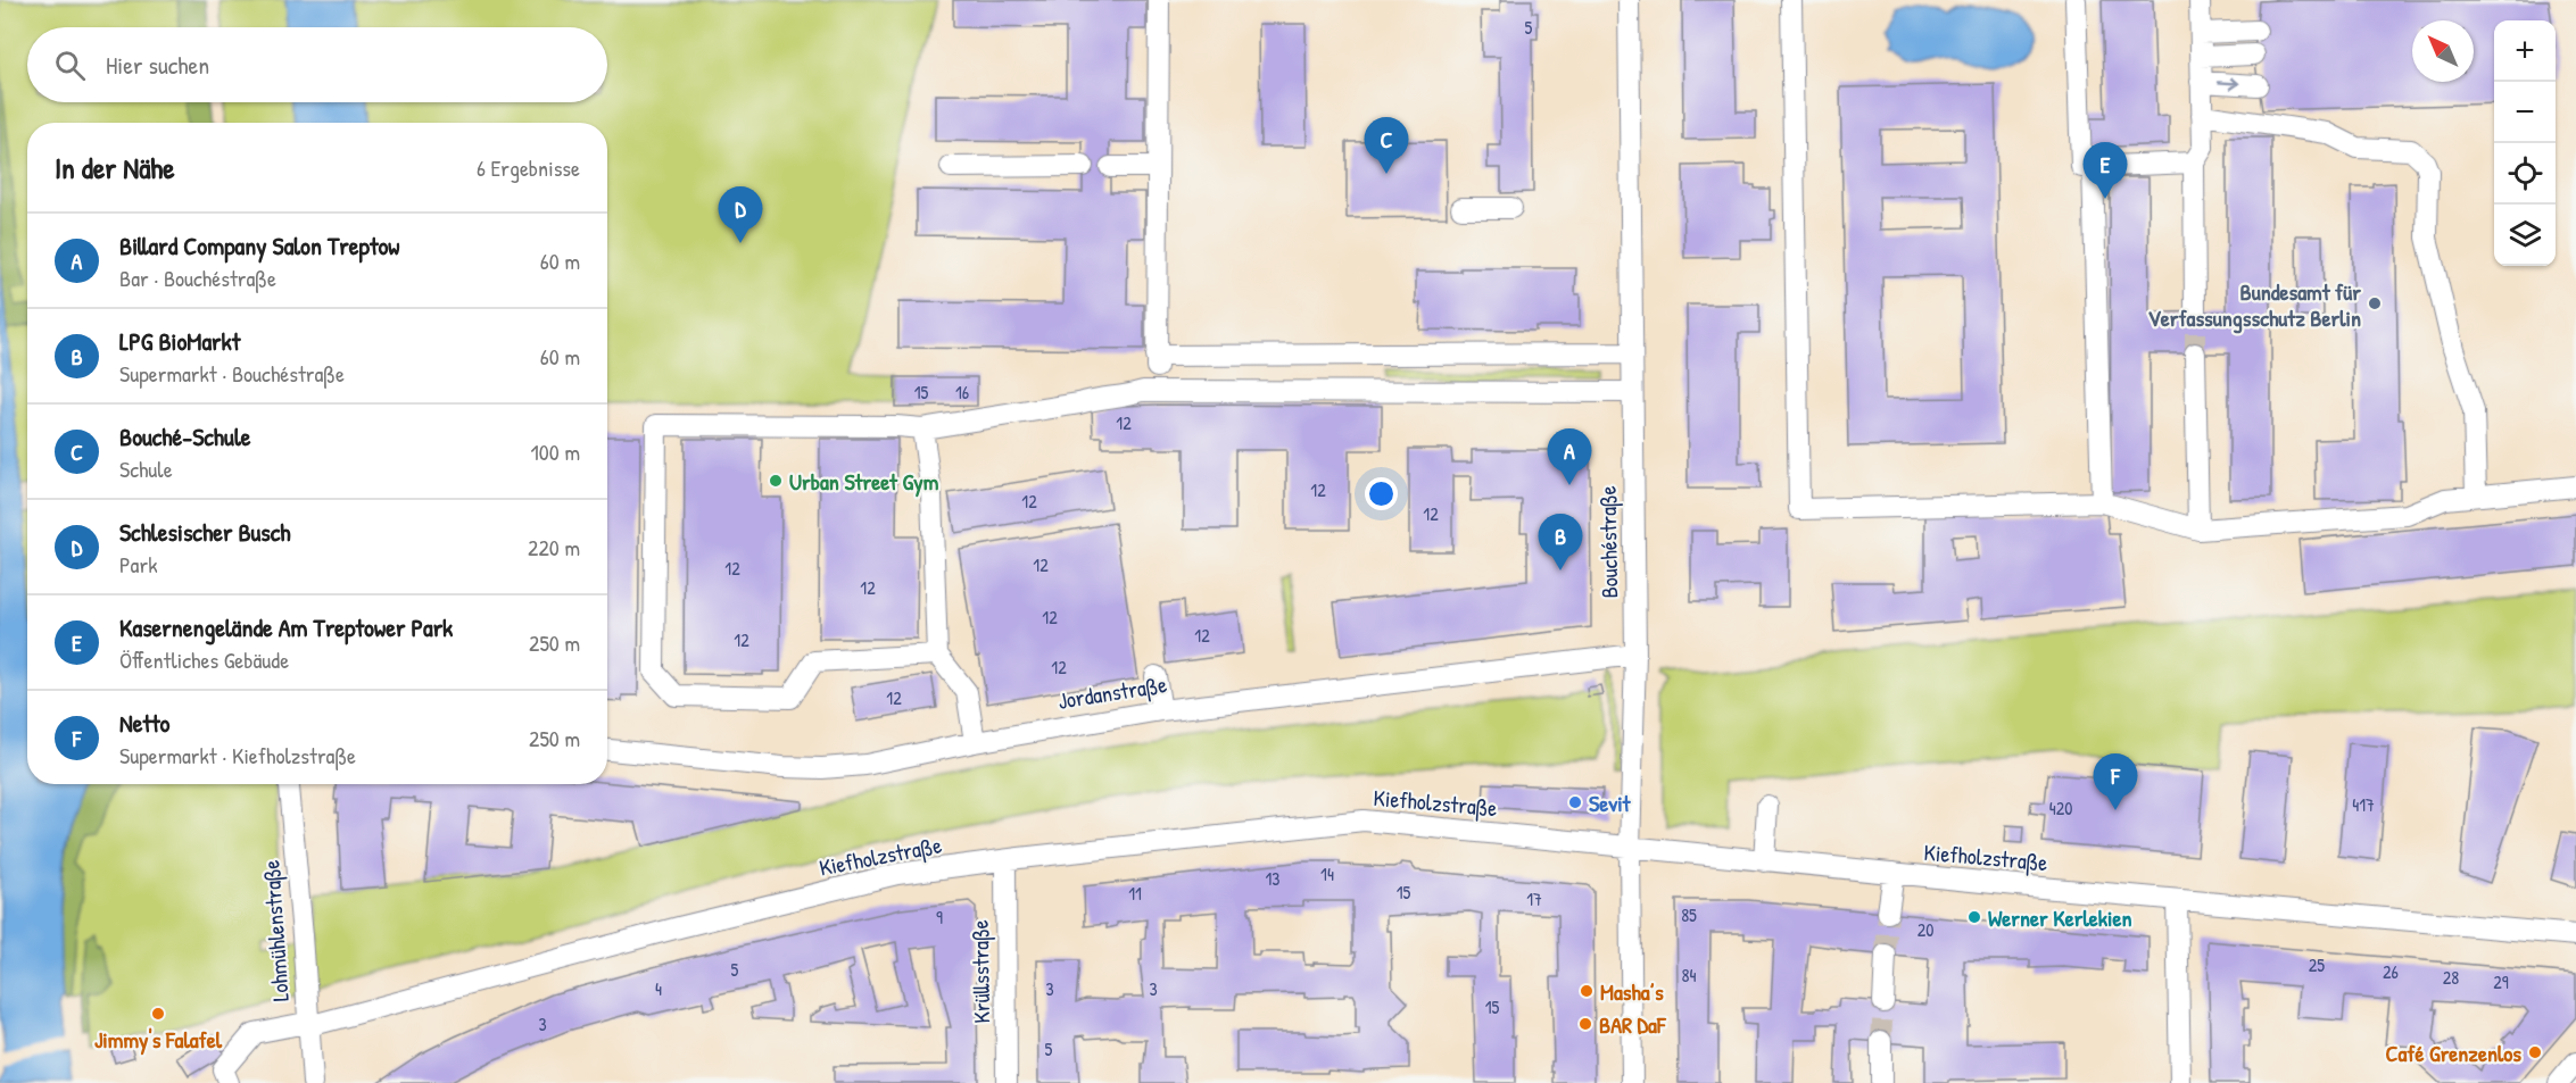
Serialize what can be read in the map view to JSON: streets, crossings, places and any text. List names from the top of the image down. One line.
{"streets":{"street":["Bouchéstraße","Jordanstraße","Kiefholzstraße","Lohmühlenstraße","Krüllsstraße"]},"crossings":[["Bouchéstraße","Jordanstraße"],["Bouchéstraße","Kiefholzstraße"],["Kiefholzstraße","Lohmühlenstraße"],["Kiefholzstraße","Krüllsstraße"]],"places":["Bundesamt für Verfassungsschutz Berlin","Urban Street Gym","Sevit","Werner Kerlekien","Masha’s","Jimmy's Falafel","BAR DaF","Café Grenzenlos"],"house_numbers":["5","15","16","12","12","12","12","12","12","12","12","12","12","12","12","417","420","14","13","15","11","17","85","9","20","25","5","26","84","28","29","4","3","3","15","3","5"],"north":"top left","page":{"map_buttons":["+","−"],"search":"Hier suchen","pins":["C","E","D","A","B","F"],"heading":["In der Nähe","6 Ergebnisse"],"list":[{"mark":"A","name":"Billard Company Salon Treptow","note":"Bar · Bouchéstraße","value":"60 m"},{"mark":"B","name":"LPG BioMarkt","note":"Supermarkt · Bouchéstraße","value":"60 m"},{"mark":"C","name":"Bouché-Schule","note":"Schule","value":"100 m"},{"mark":"D","name":"Schlesischer Busch","note":"Park","value":"220 m"},{"mark":"E","name":"Kasernengelände Am Treptower Park","note":"Öffentliches Gebäude","value":"250 m"},{"mark":"F","name":"Netto","note":"Supermarkt · Kiefholzstraße","value":"250 m"}]}}
